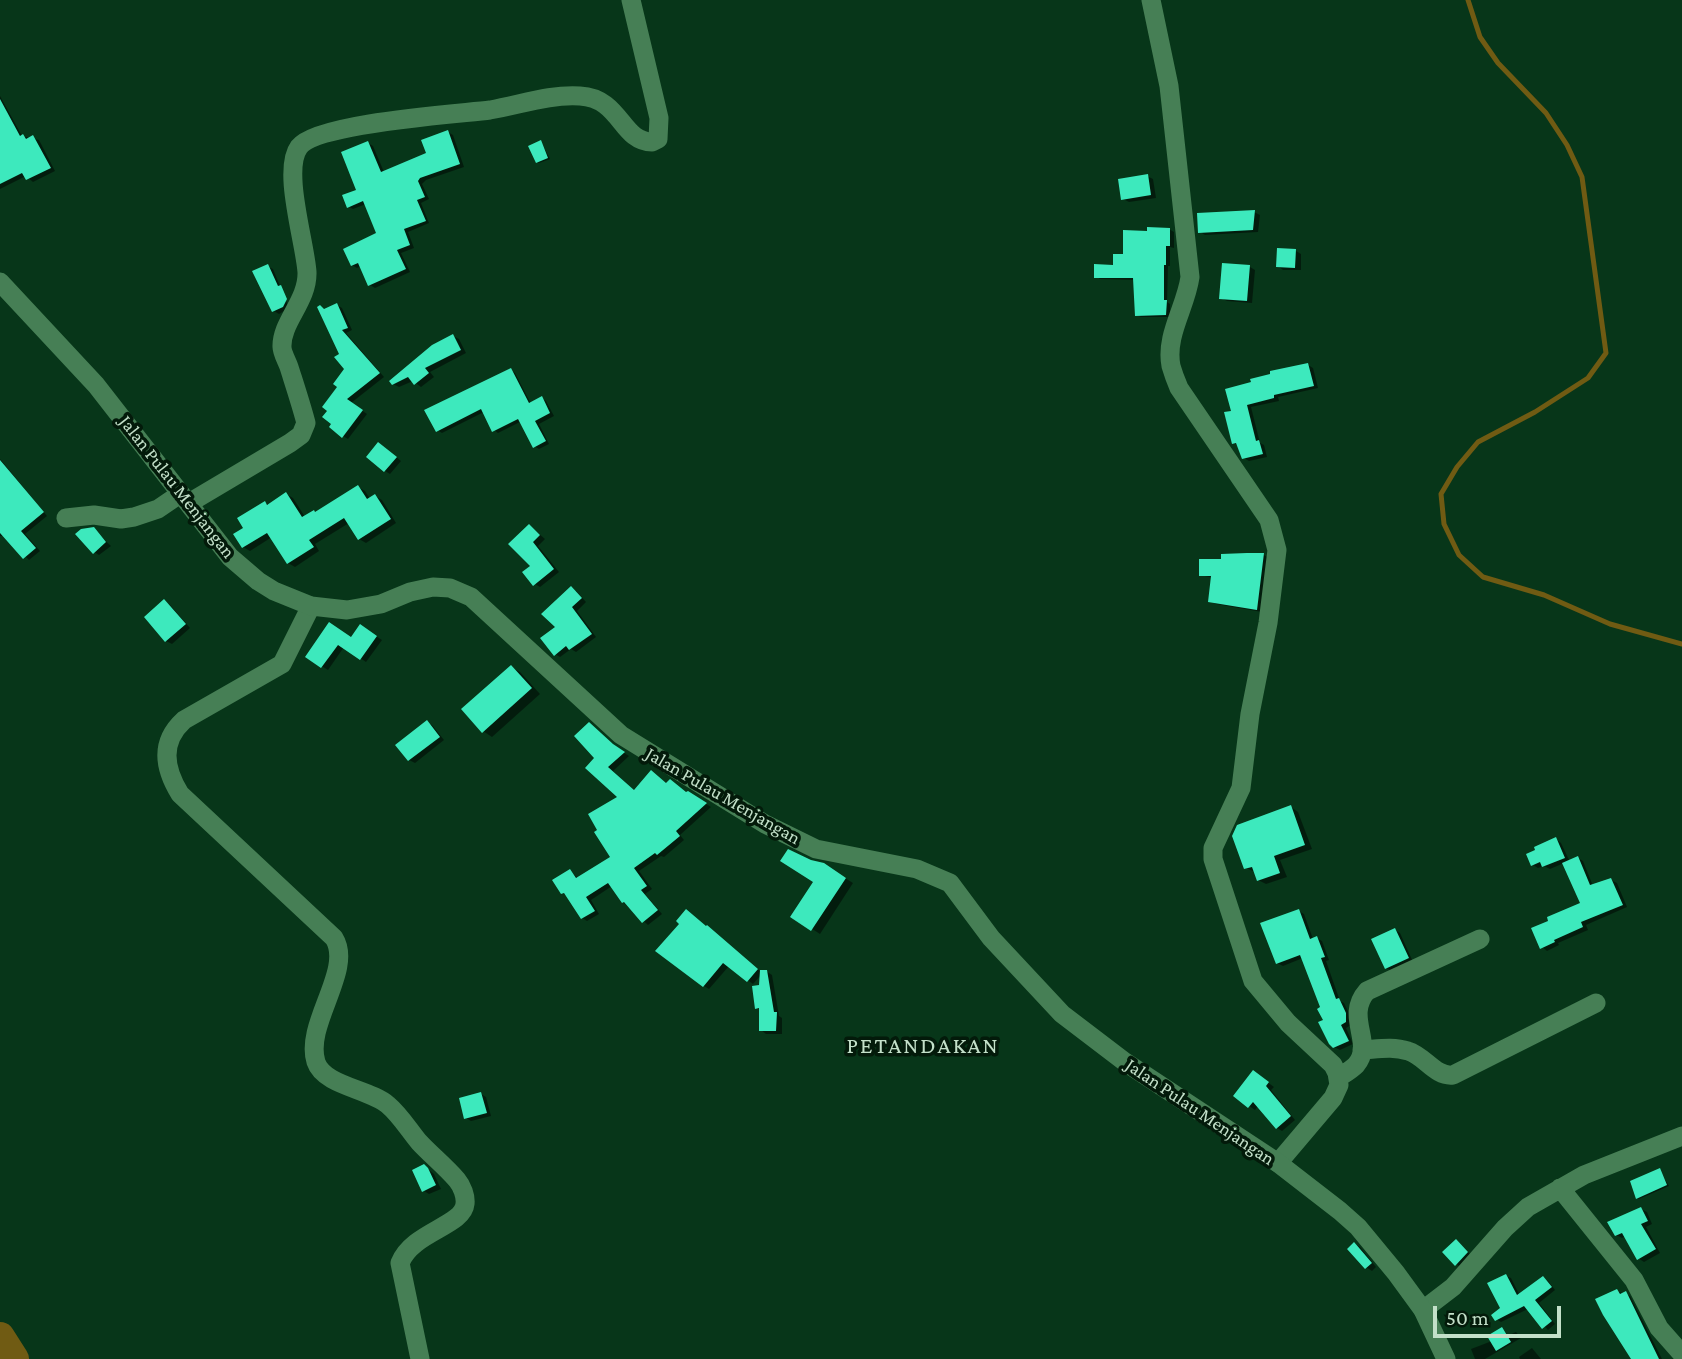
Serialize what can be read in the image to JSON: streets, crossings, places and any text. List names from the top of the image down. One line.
{"streets":{"street":["Jalan Pulau Menjangan"]},"districts":["PETANDAKAN"],"scale_bar":"50 m"}
